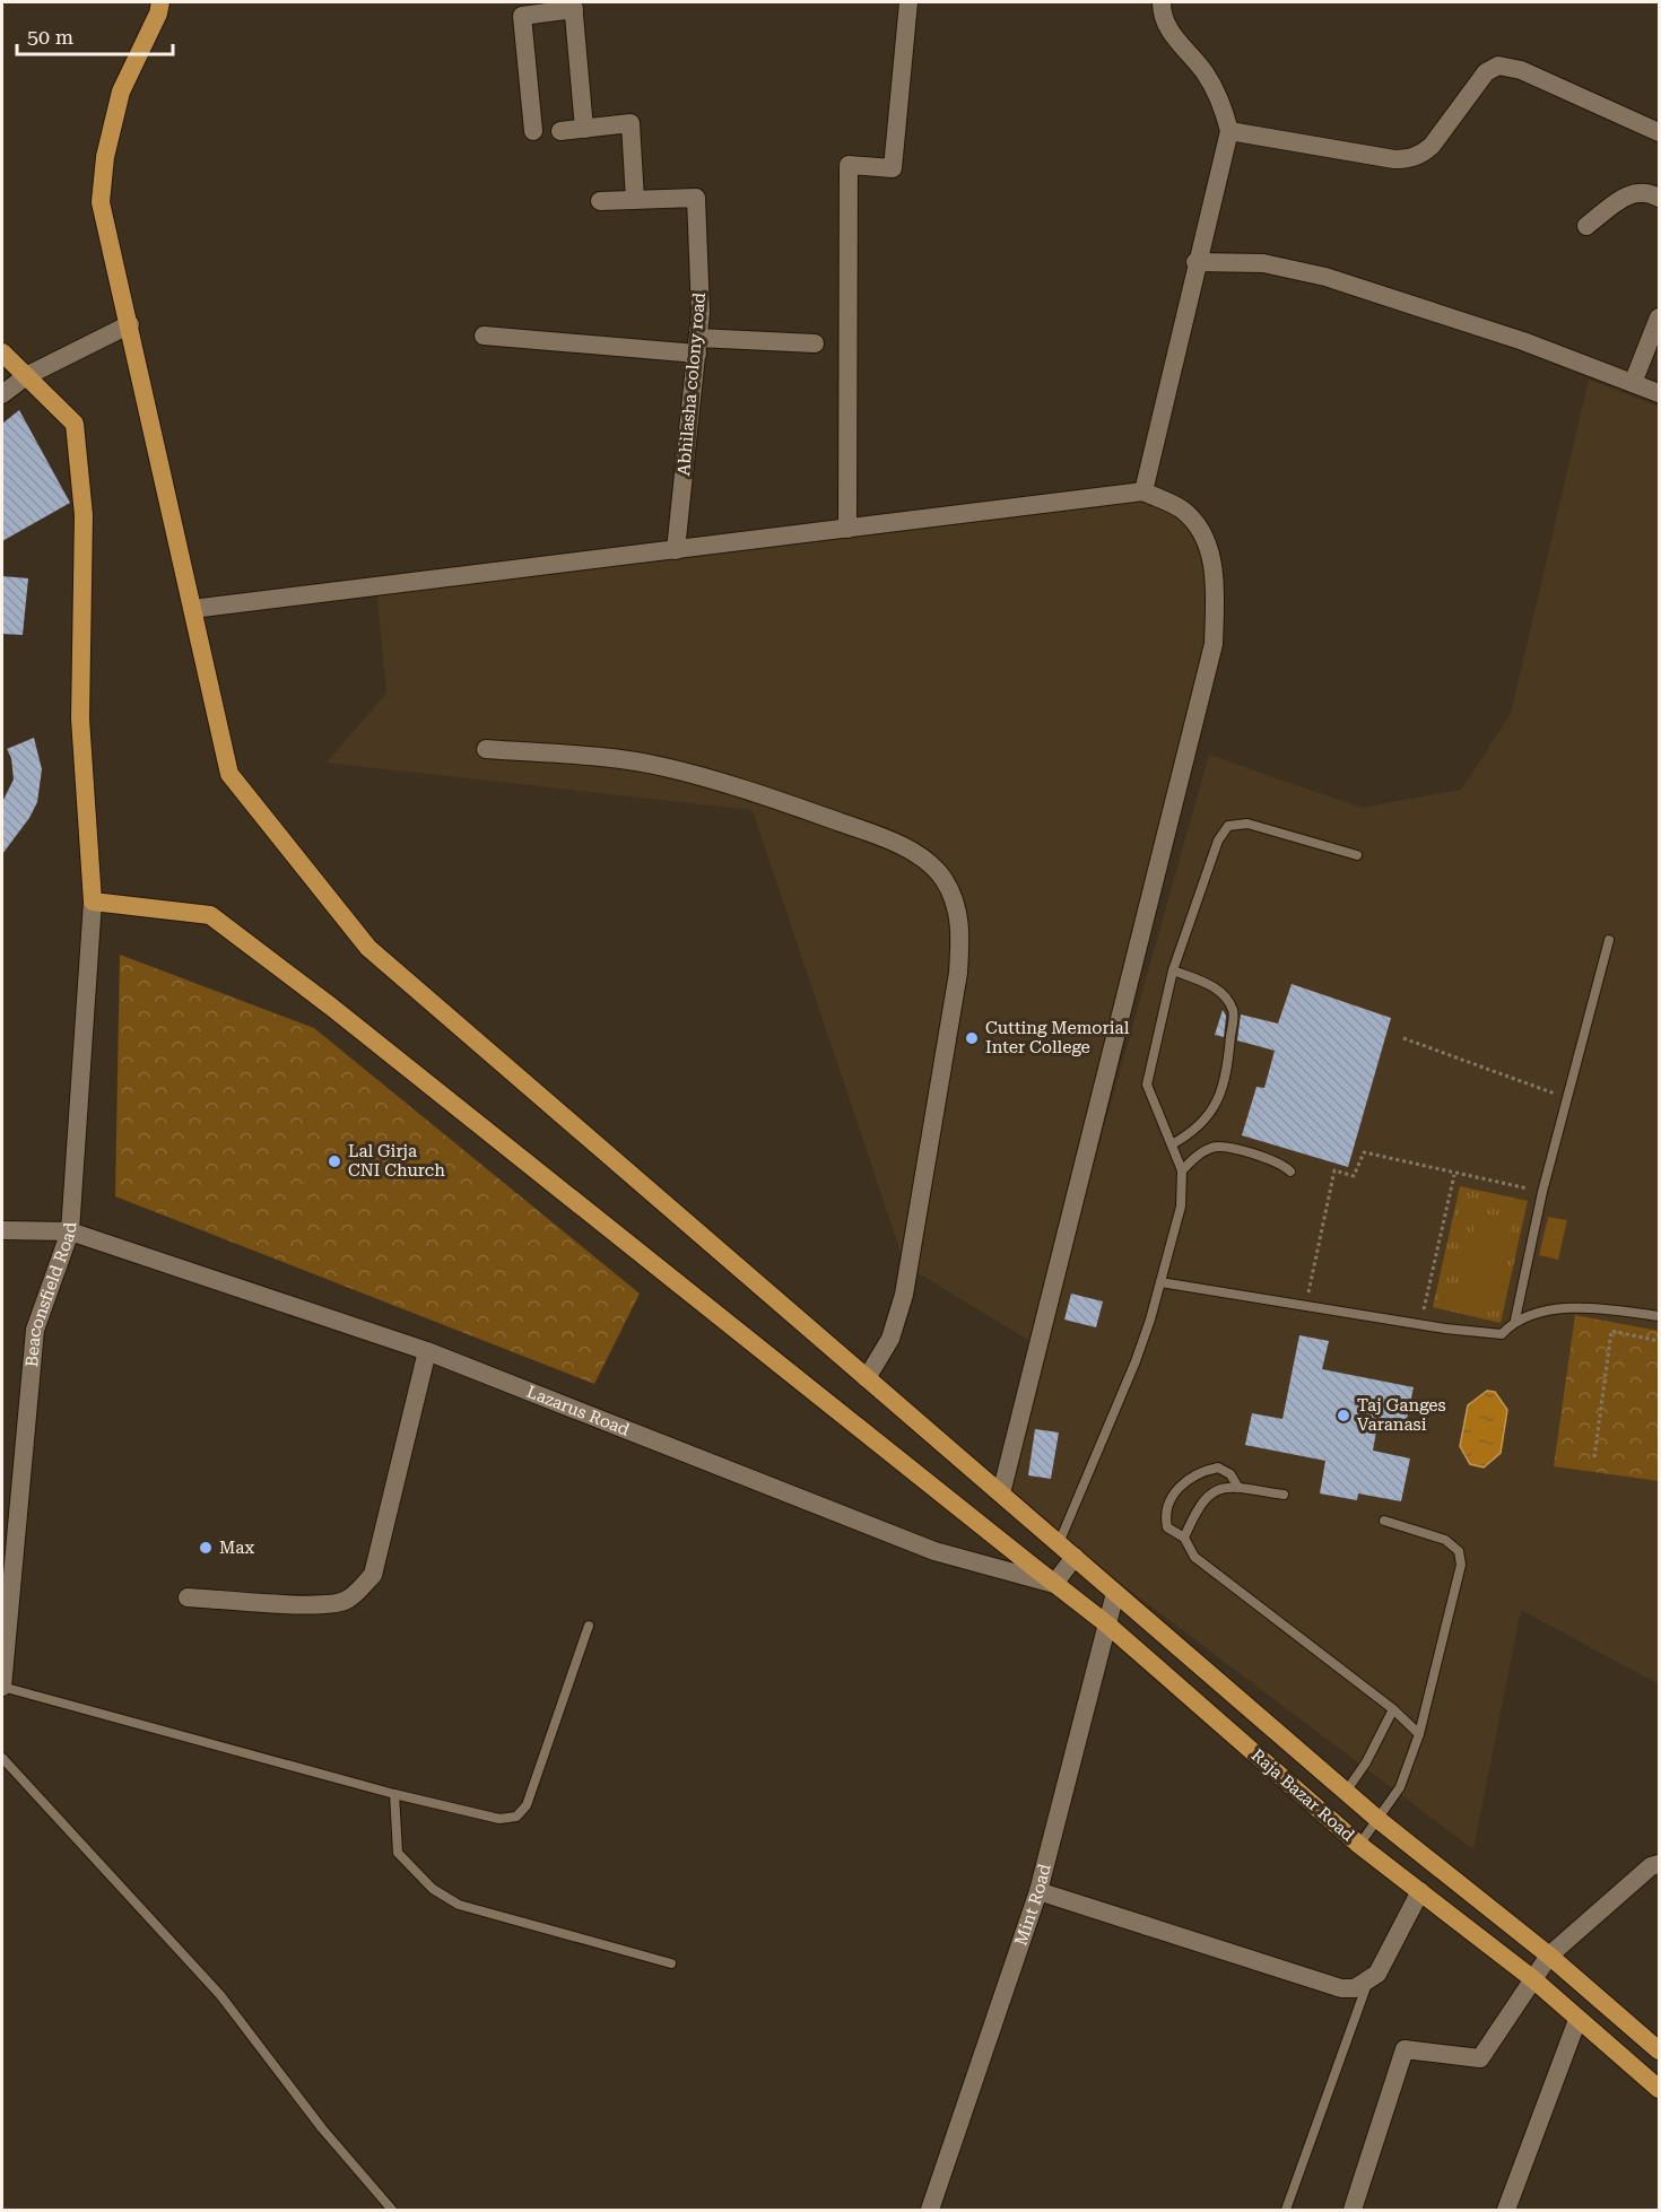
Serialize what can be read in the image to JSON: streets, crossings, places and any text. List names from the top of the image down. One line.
{"streets":{"main road":["Raja Bazar Road"],"street":["Abhilasha colony road","Beaconsfield Road","Lazarus Road","Mint Road"]},"crossings":[["Beaconsfield Road","Lazarus Road"],["Beaconsfield Road","Raja Bazar Road"],["Lazarus Road","Raja Bazar Road"],["Raja Bazar Road","Mint Road"]],"places":["Cutting Memorial Inter College","Lal Girja CNI Church","Taj Ganges Varanasi","Max"],"scale_bar":"50 m"}
